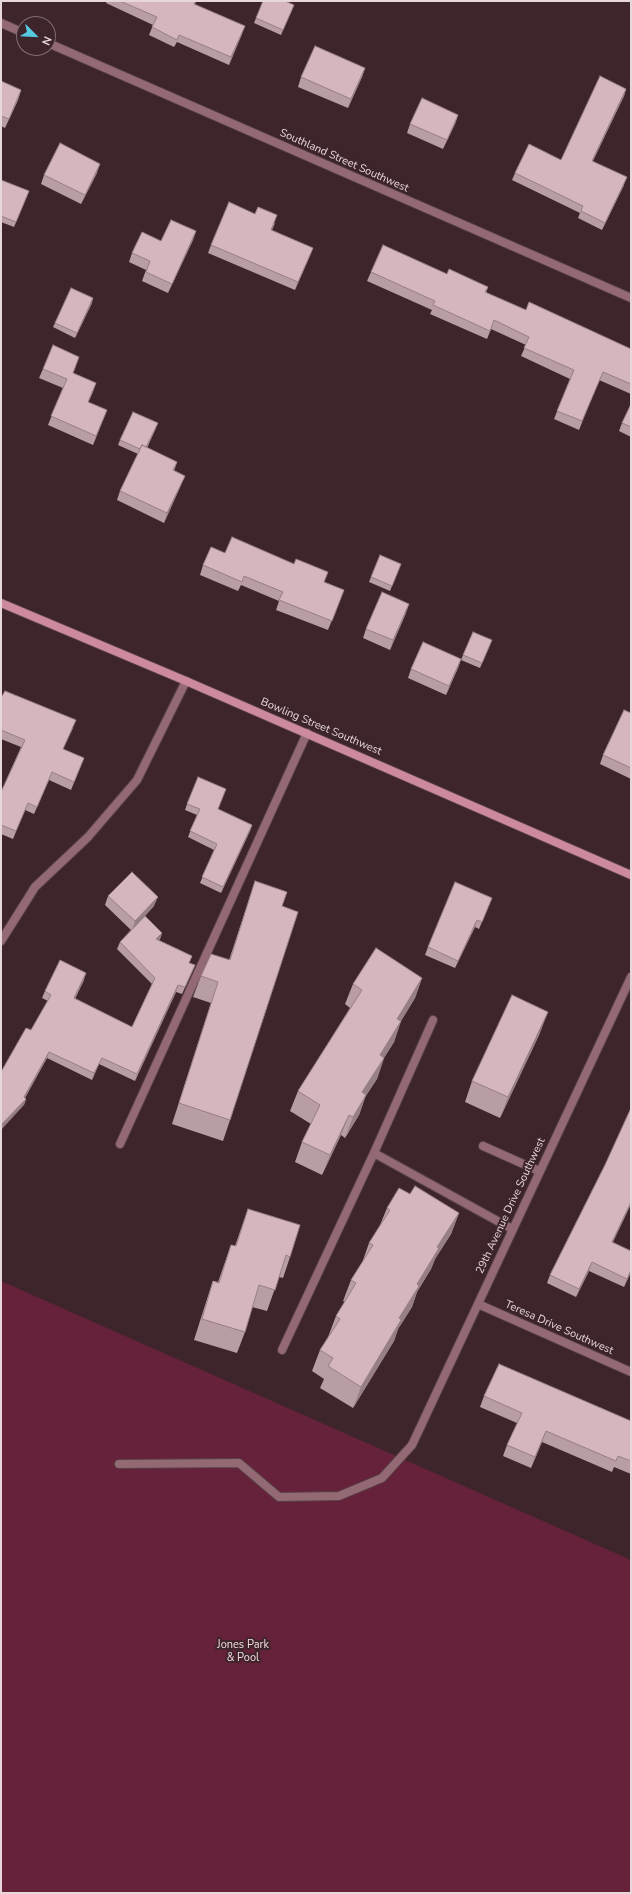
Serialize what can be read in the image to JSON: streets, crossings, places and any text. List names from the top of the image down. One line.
{"streets":{"main road":["Bowling Street Southwest"],"street":["Southland Street Southwest","29th Avenue Drive Southwest","Teresa Drive Southwest"]},"crossings":[["29th Avenue Drive Southwest","Teresa Drive Southwest"]],"parks":["Jones Park & Pool"],"north":"bottom right"}
